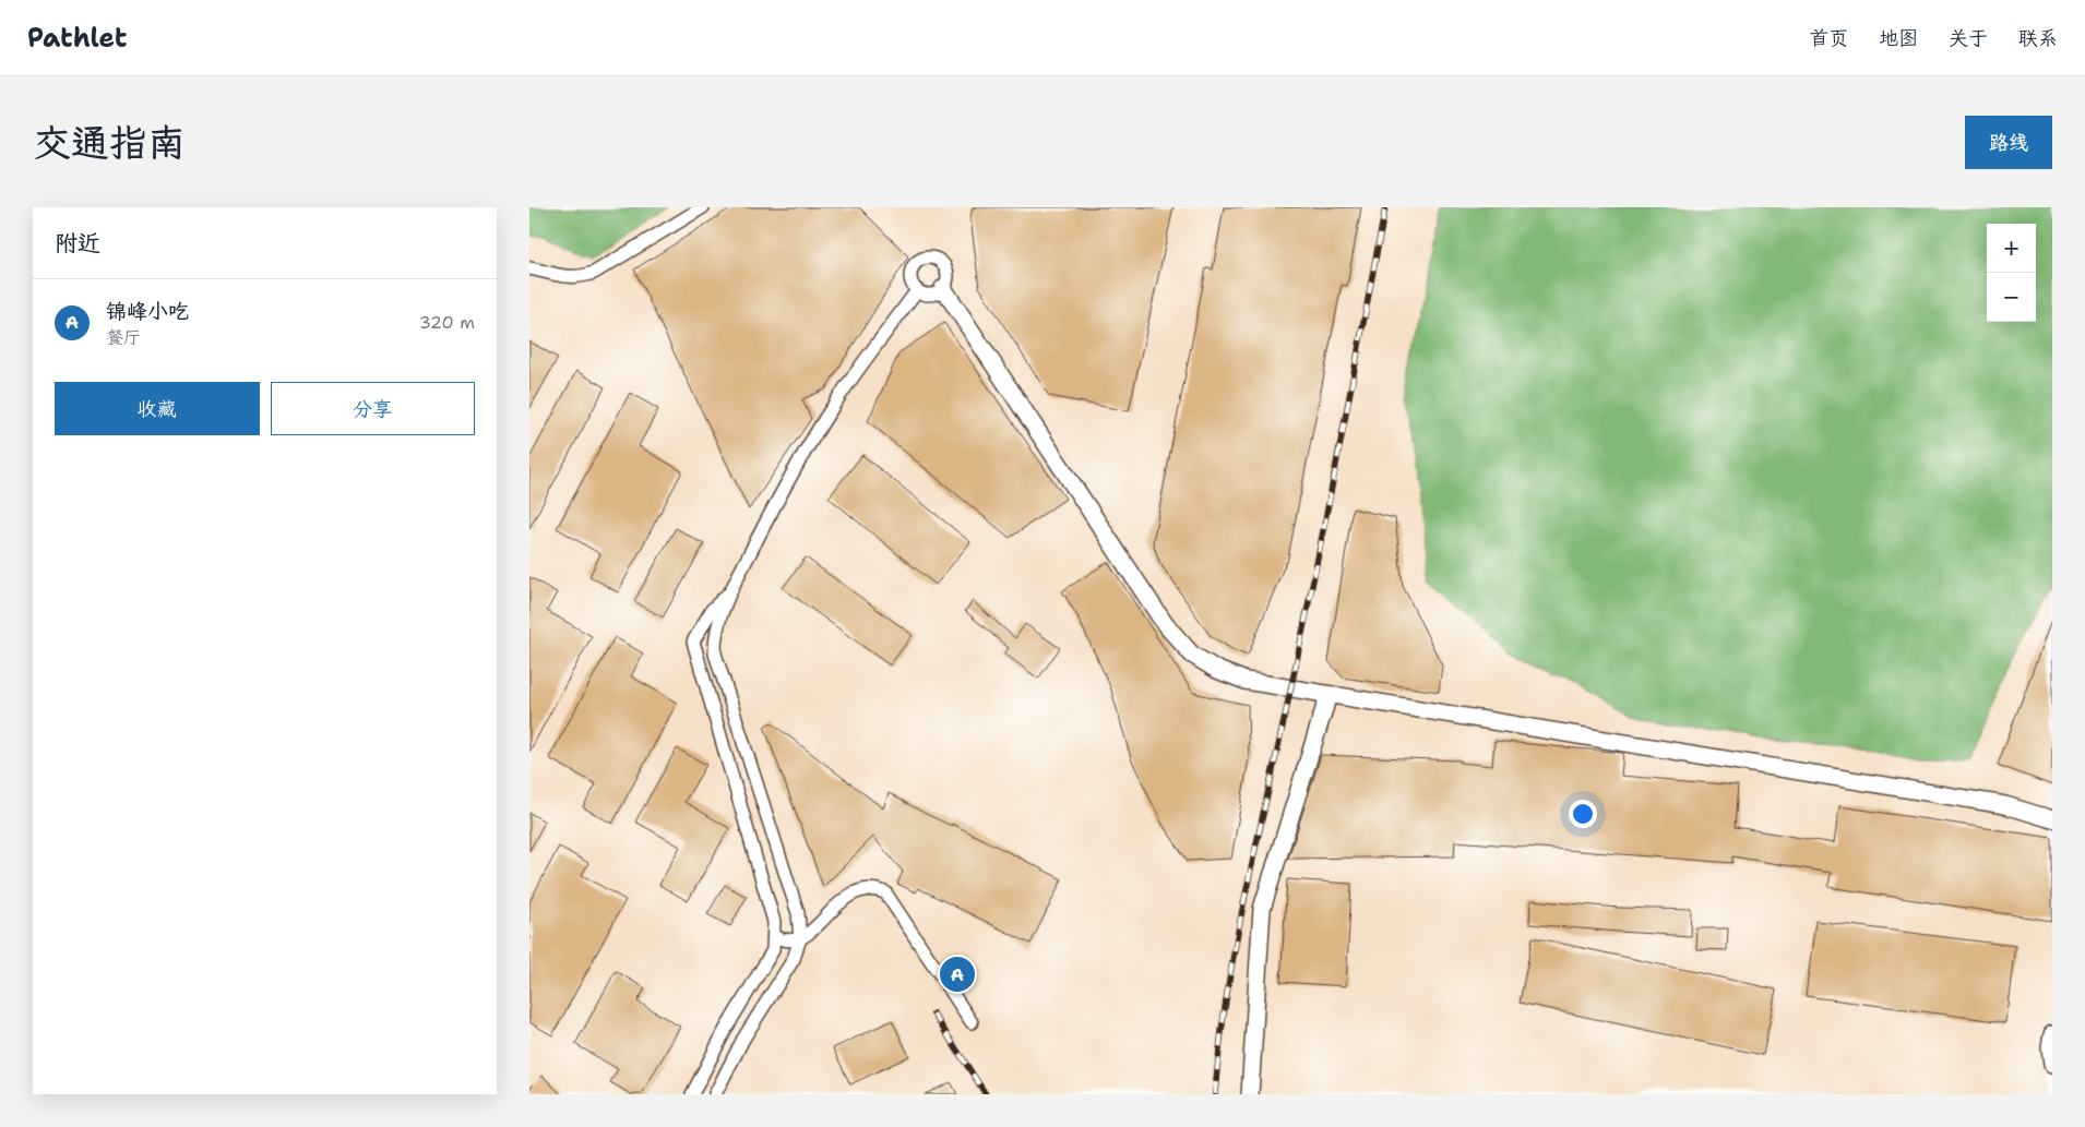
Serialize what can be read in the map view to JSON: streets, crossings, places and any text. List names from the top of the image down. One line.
{"page":{"header":"Pathlet","nav":["首页","地图","关于","联系"],"buttons":["路线",["收藏","分享"]],"title":"交通指南","heading":"附近","map_buttons":["+","−"],"list":[{"mark":"A","name":"锦峰小吃","note":"餐厅","value":"320 m"}],"pins":"A"}}
